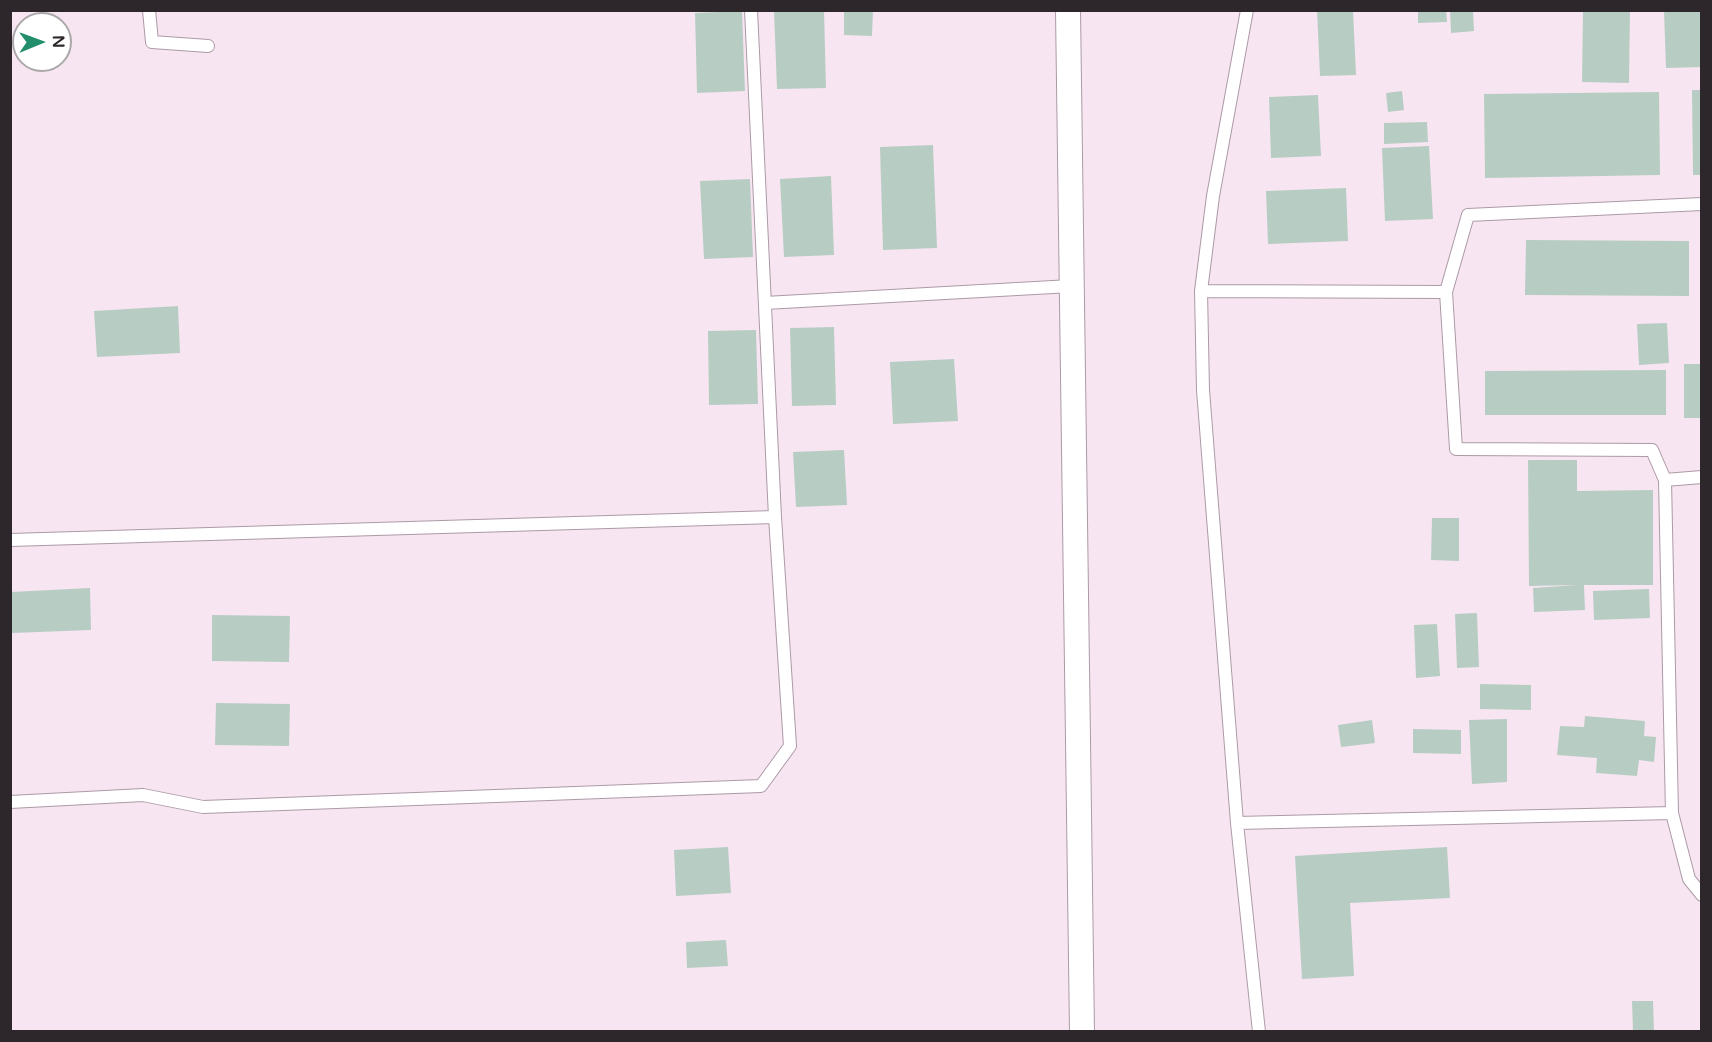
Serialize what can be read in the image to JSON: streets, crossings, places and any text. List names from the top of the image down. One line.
{"north":"right"}
